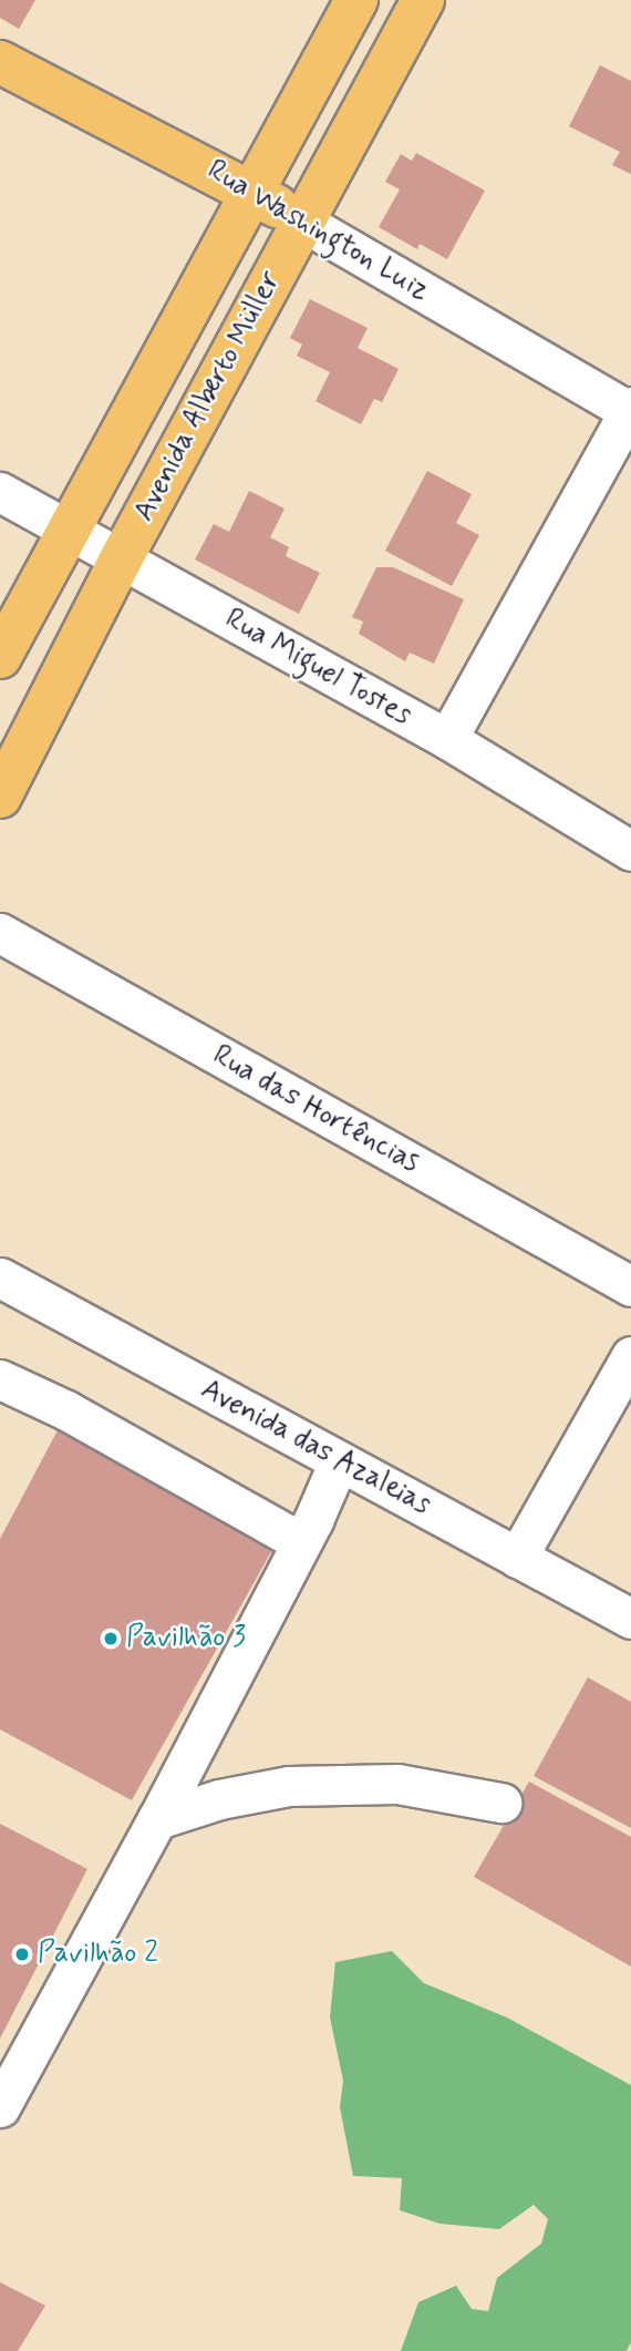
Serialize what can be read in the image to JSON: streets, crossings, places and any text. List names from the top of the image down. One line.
{"streets":{"main road":["Rua Washington Luiz","Avenida Alberto Müller"],"street":["Rua Miguel Tostes","Rua das Hortências","Avenida das Azaleias"]},"crossings":[["Rua Washington Luiz","Avenida Alberto Müller"],["Avenida Alberto Müller","Rua Miguel Tostes"]],"places":["Pavilhão 3","Pavilhão 2"]}
